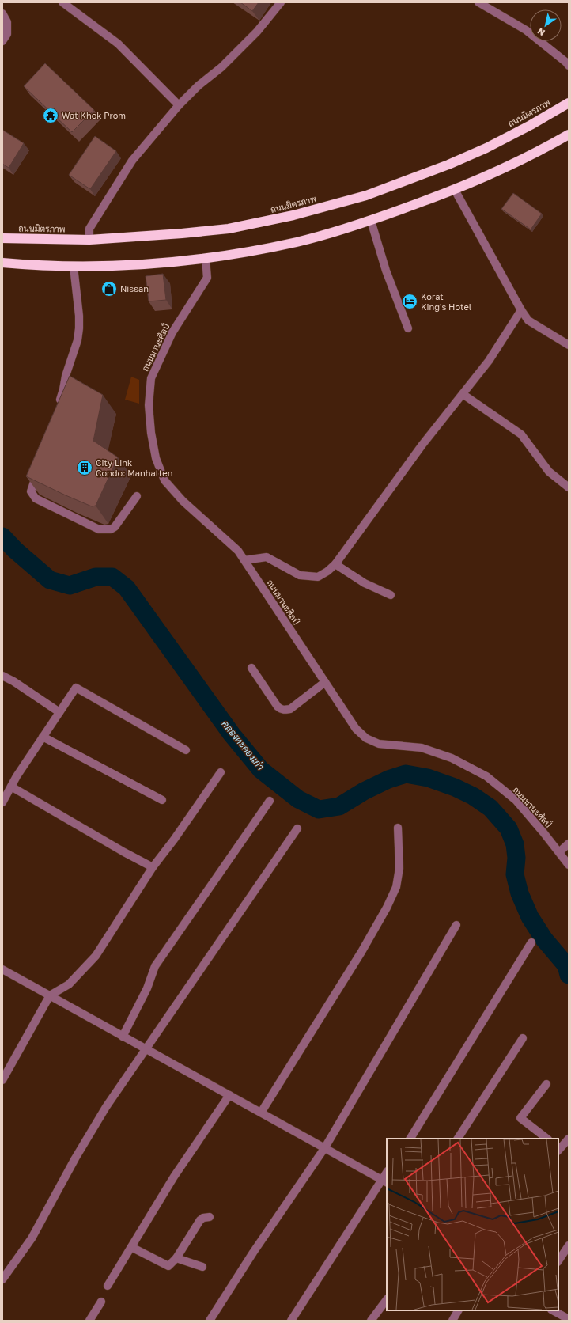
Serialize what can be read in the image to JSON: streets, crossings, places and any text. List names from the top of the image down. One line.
{"streets":{"highway":["ถนนมิตรภาพ"],"street":["ถนนมานะศิลป์"]},"water":["คลองตะคองเก่า"],"places":{"temple":["Wat Khok Prom"],"shop":["Nissan"],"hotel":["Korat King's Hotel"],"building":["City Link Condo: Manhatten"]},"north":"bottom left"}
